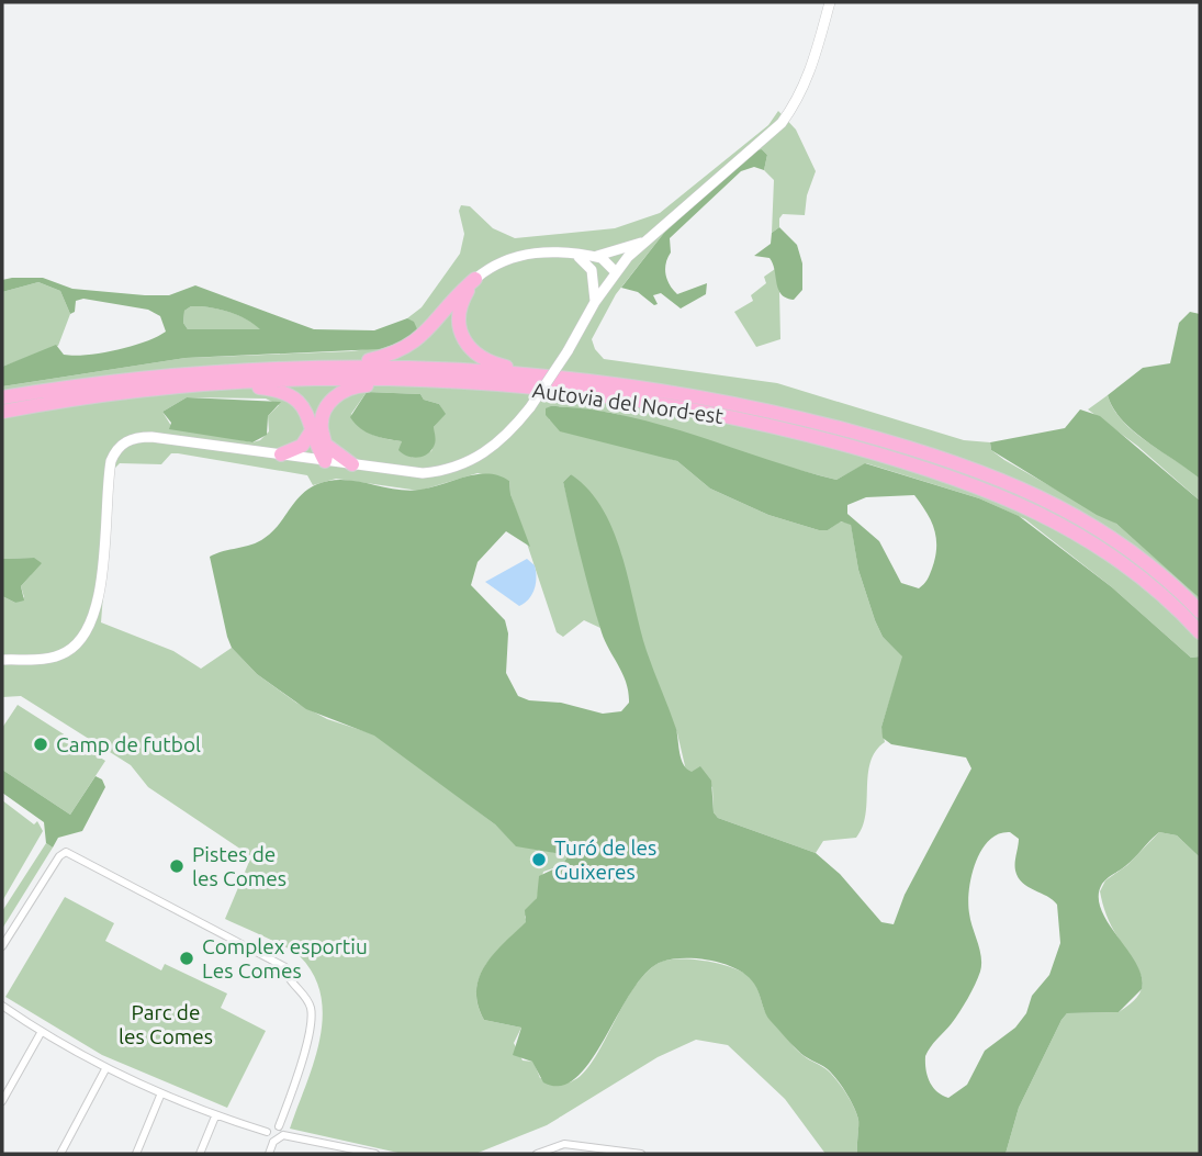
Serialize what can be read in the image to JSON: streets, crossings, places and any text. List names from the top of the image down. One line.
{"streets":{"highway":["Autovia del Nord-est"]},"parks":["Parc de les Comes"],"places":["Camp de futbol","Turó de les Guixeres","Pistes de les Comes","Complex esportiu Les Comes"]}
